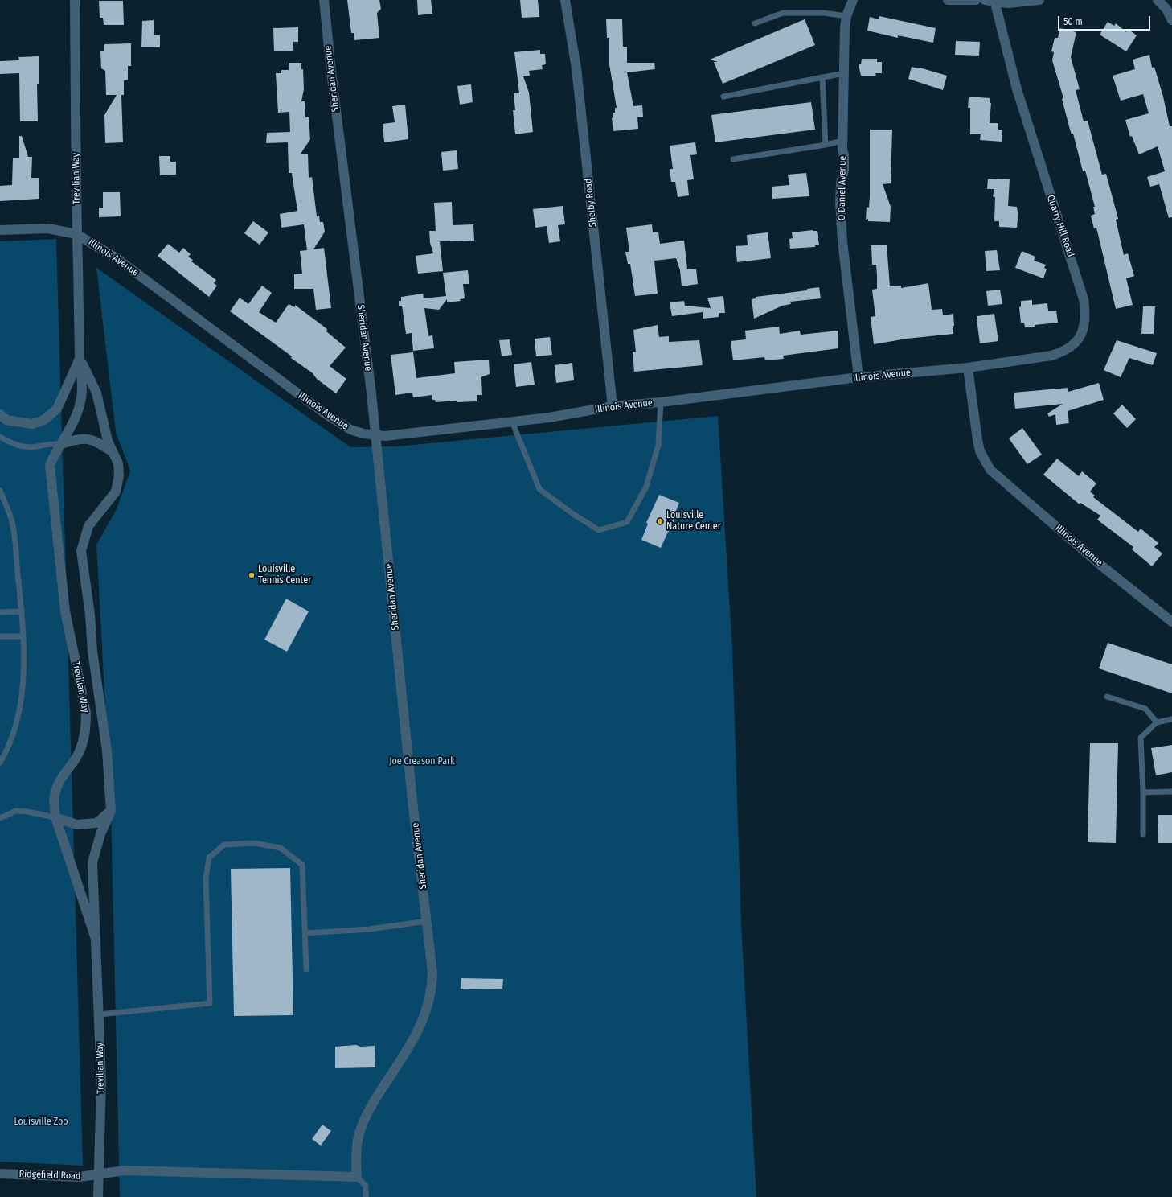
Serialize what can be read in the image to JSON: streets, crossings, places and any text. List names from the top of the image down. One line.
{"streets":{"street":["Sheridan Avenue","Trevilian Way","O Daniel Avenue","Shelby Road","Quarry Hill Road","Illinois Avenue","Ridgefield Road"]},"crossings":[["Sheridan Avenue","Illinois Avenue"],["Sheridan Avenue","Ridgefield Road"],["Trevilian Way","Illinois Avenue"],["Trevilian Way","Ridgefield Road"],["O Daniel Avenue","Illinois Avenue"],["Shelby Road","Illinois Avenue"],["Quarry Hill Road","Illinois Avenue"]],"parks":["Joe Creason Park","Louisville Zoo"],"places":["Louisville Nature Center","Louisville Tennis Center"],"scale_bar":"50 m"}
